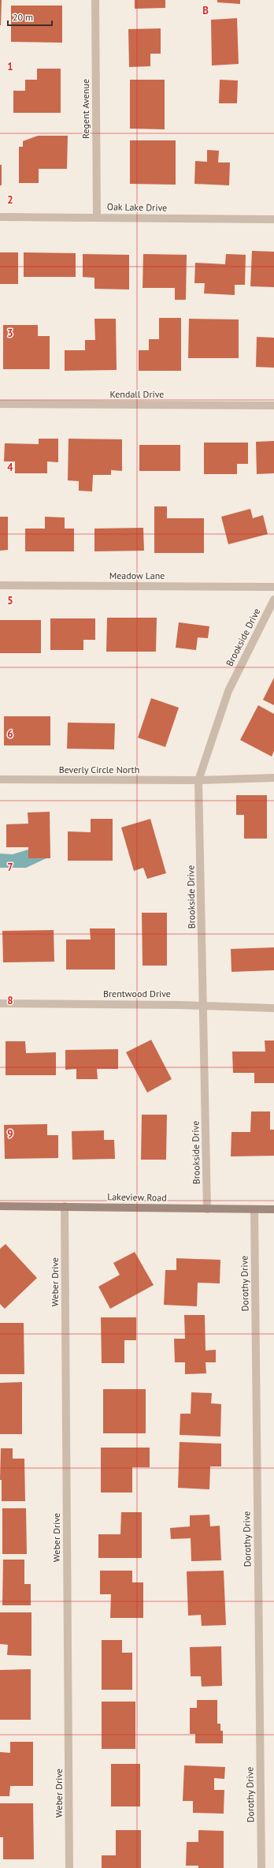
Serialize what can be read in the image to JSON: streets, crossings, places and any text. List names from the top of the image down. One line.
{"streets":{"street":["Regent Avenue","Oak Lake Drive","Kendall Drive","Meadow Lane","Brookside Drive","Beverly Circle North","Brentwood Drive","Lakeview Road","Weber Drive","Dorothy Drive"]},"crossings":[["Regent Avenue","Oak Lake Drive"],["Brookside Drive","Beverly Circle North"],["Brookside Drive","Brentwood Drive"],["Brookside Drive","Lakeview Road"],["Lakeview Road","Weber Drive"],["Lakeview Road","Dorothy Drive"]],"scale_bar":"20 m","grid":{"columns":["B"],"rows":["1","2","3","4","5","6","7","8","9"]}}
